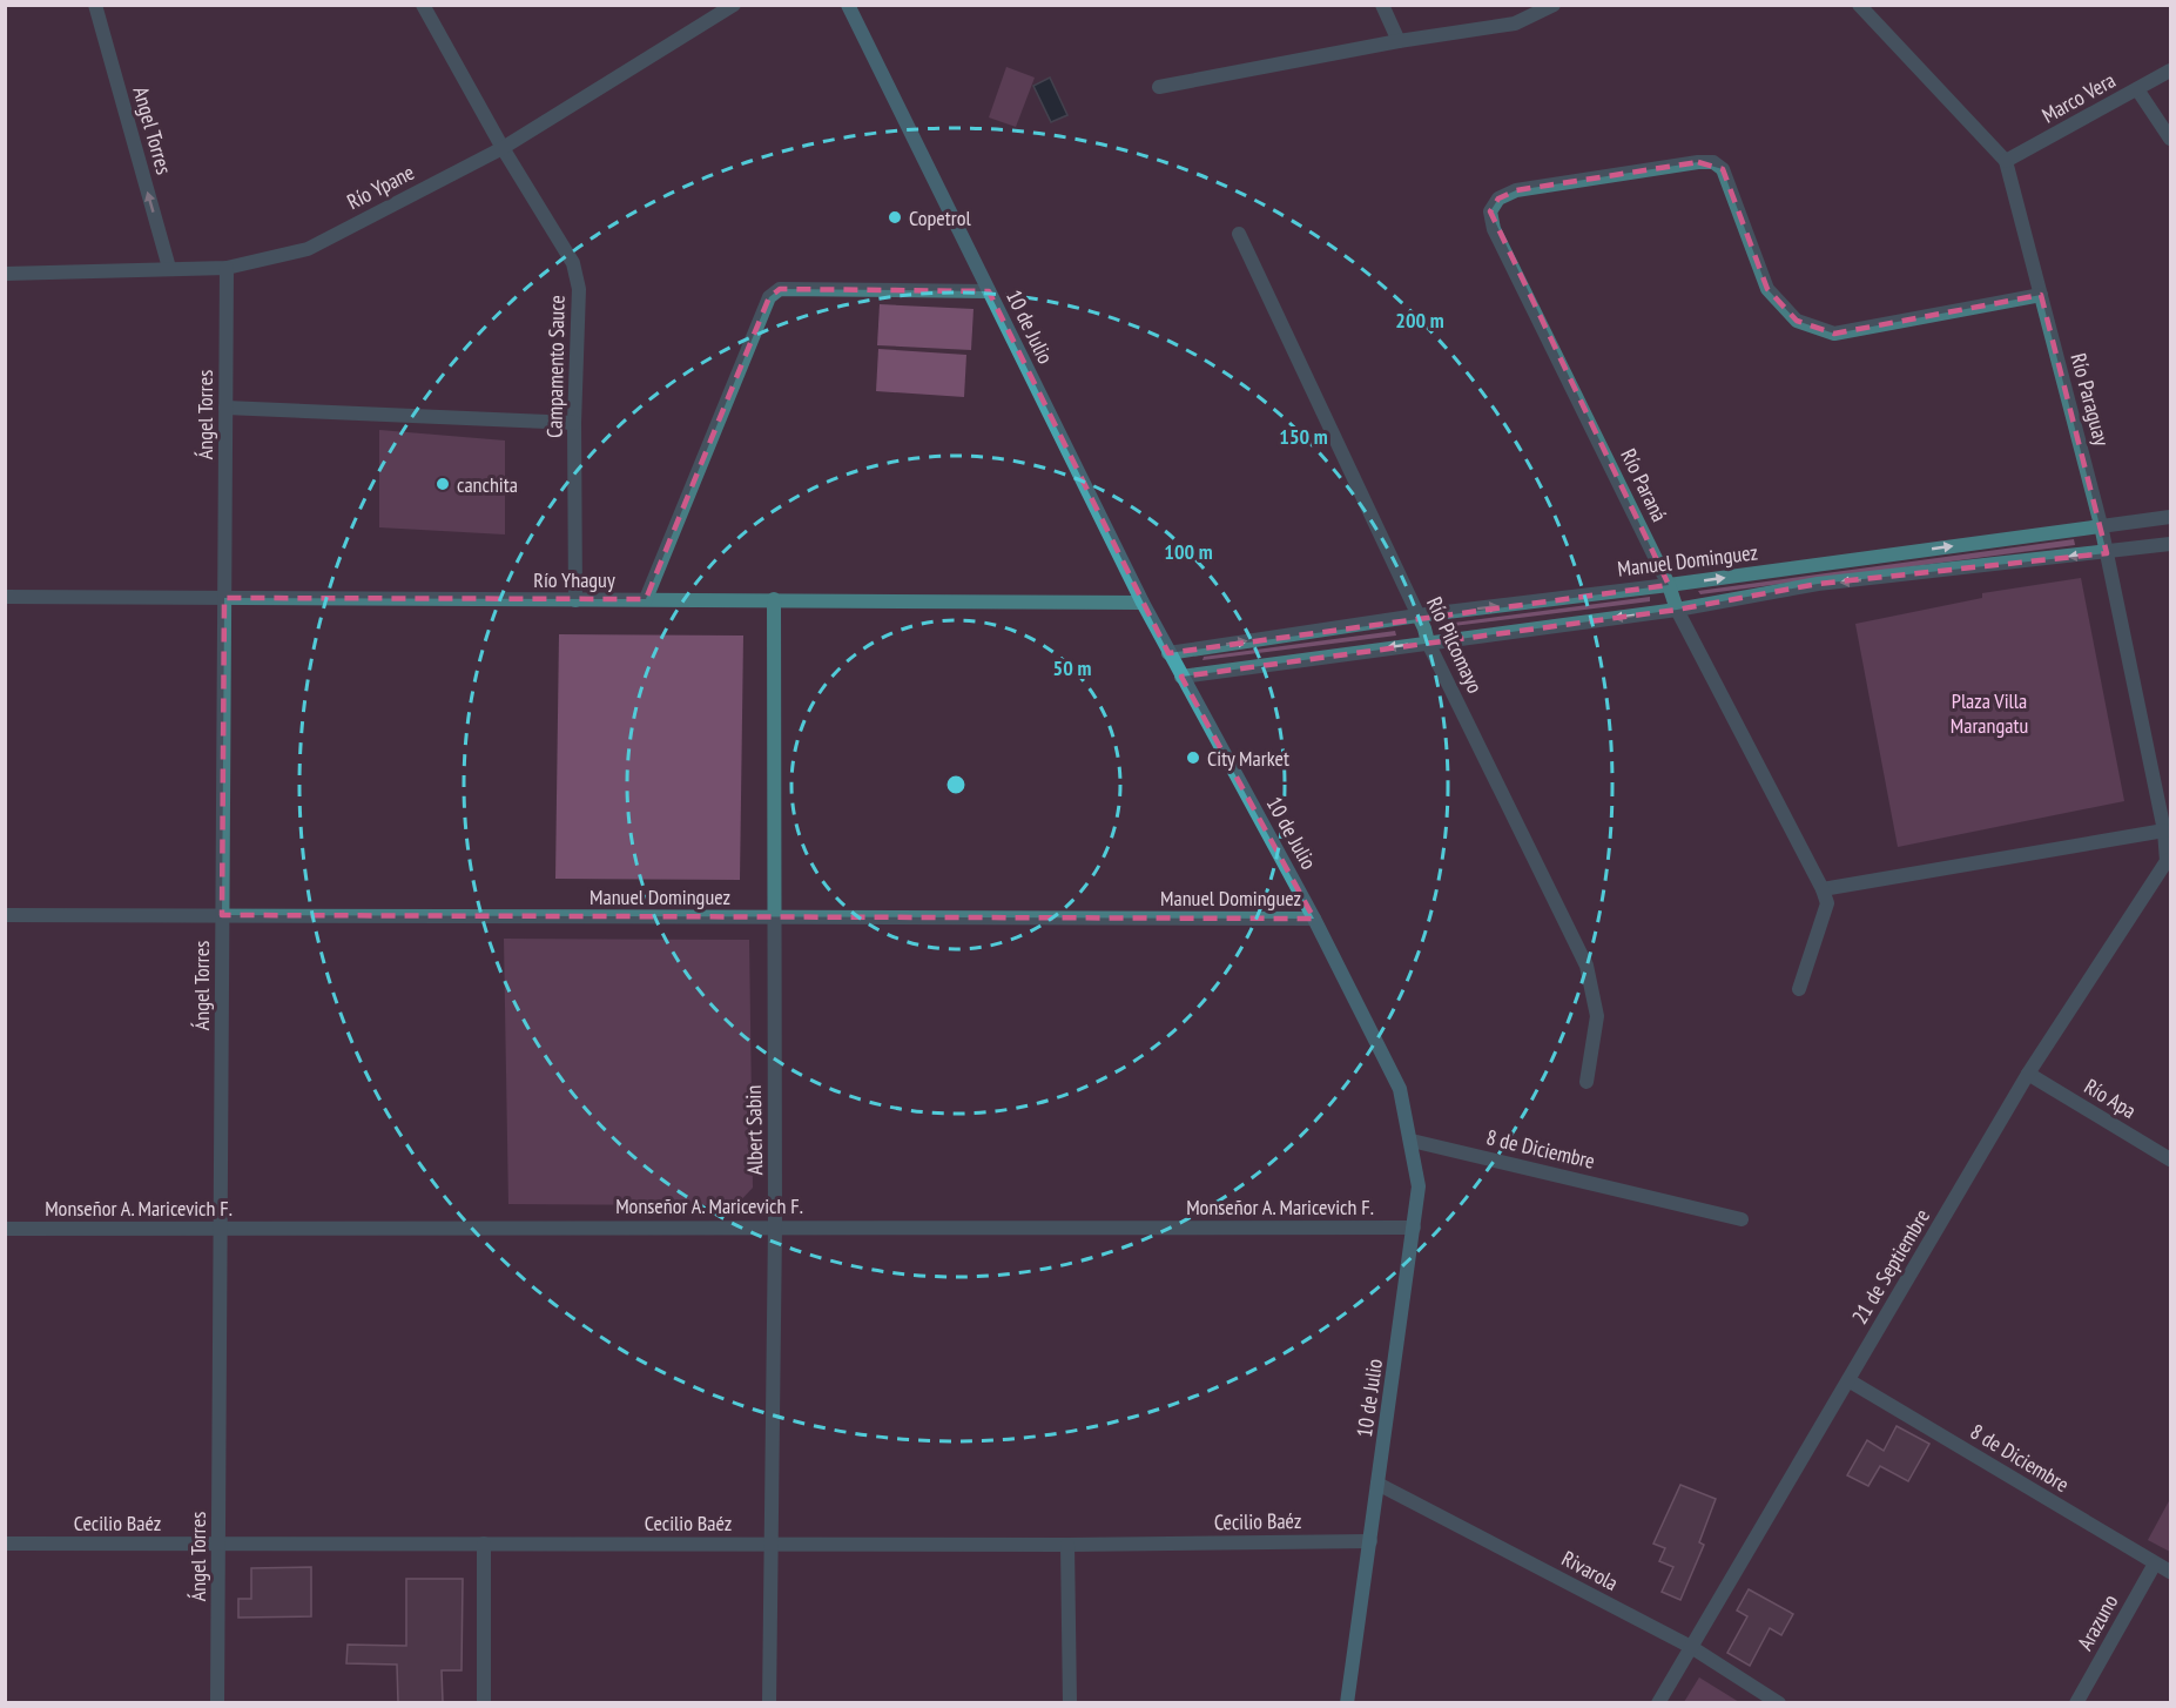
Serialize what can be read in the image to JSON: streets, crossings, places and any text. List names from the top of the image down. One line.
{"streets":{"main road":["10 de Julio"],"street":["Marco Vera","Angel Torres","Río Ypane","Campamento Sauce","Río Paraguay","Ángel Torres","Río Paraná","Manuel Dominguez","Río Yhaguy","Río Pilcomayo","Río Apa","Albert Sabin","8 de Diciembre","Monseñor A. Maricevich F.","21 de Septiembre","Cecilio Baéz","Rivarola","Arazuno"]},"crossings":[["Marco Vera","Río Paraguay"],["Angel Torres","Río Ypane"],["Río Ypane","Campamento Sauce"],["Río Ypane","Ángel Torres"],["10 de Julio","Manuel Dominguez"],["10 de Julio","Río Yhaguy"],["10 de Julio","8 de Diciembre"],["10 de Julio","Monseñor A. Maricevich F."],["10 de Julio","Cecilio Baéz"],["10 de Julio","Rivarola"],["Campamento Sauce","Río Yhaguy"],["Río Paraguay","Río Paraná"],["Río Paraguay","Manuel Dominguez"],["Río Paraguay","21 de Septiembre"],["Ángel Torres","Manuel Dominguez"],["Ángel Torres","Río Yhaguy"],["Ángel Torres","Monseñor A. Maricevich F."],["Ángel Torres","Cecilio Baéz"],["Río Paraná","Manuel Dominguez"],["Manuel Dominguez","Río Pilcomayo"],["Manuel Dominguez","Albert Sabin"],["Río Yhaguy","Albert Sabin"],["Río Apa","21 de Septiembre"],["Albert Sabin","Monseñor A. Maricevich F."],["Albert Sabin","Cecilio Baéz"],["8 de Diciembre","21 de Septiembre"],["8 de Diciembre","Arazuno"],["21 de Septiembre","Rivarola"]],"one_way":["Angel Torres"],"parks":["Plaza Villa Marangatu"],"places":["Copetrol","canchita","City Market"],"rings":["200 m","150 m","100 m","50 m"]}
